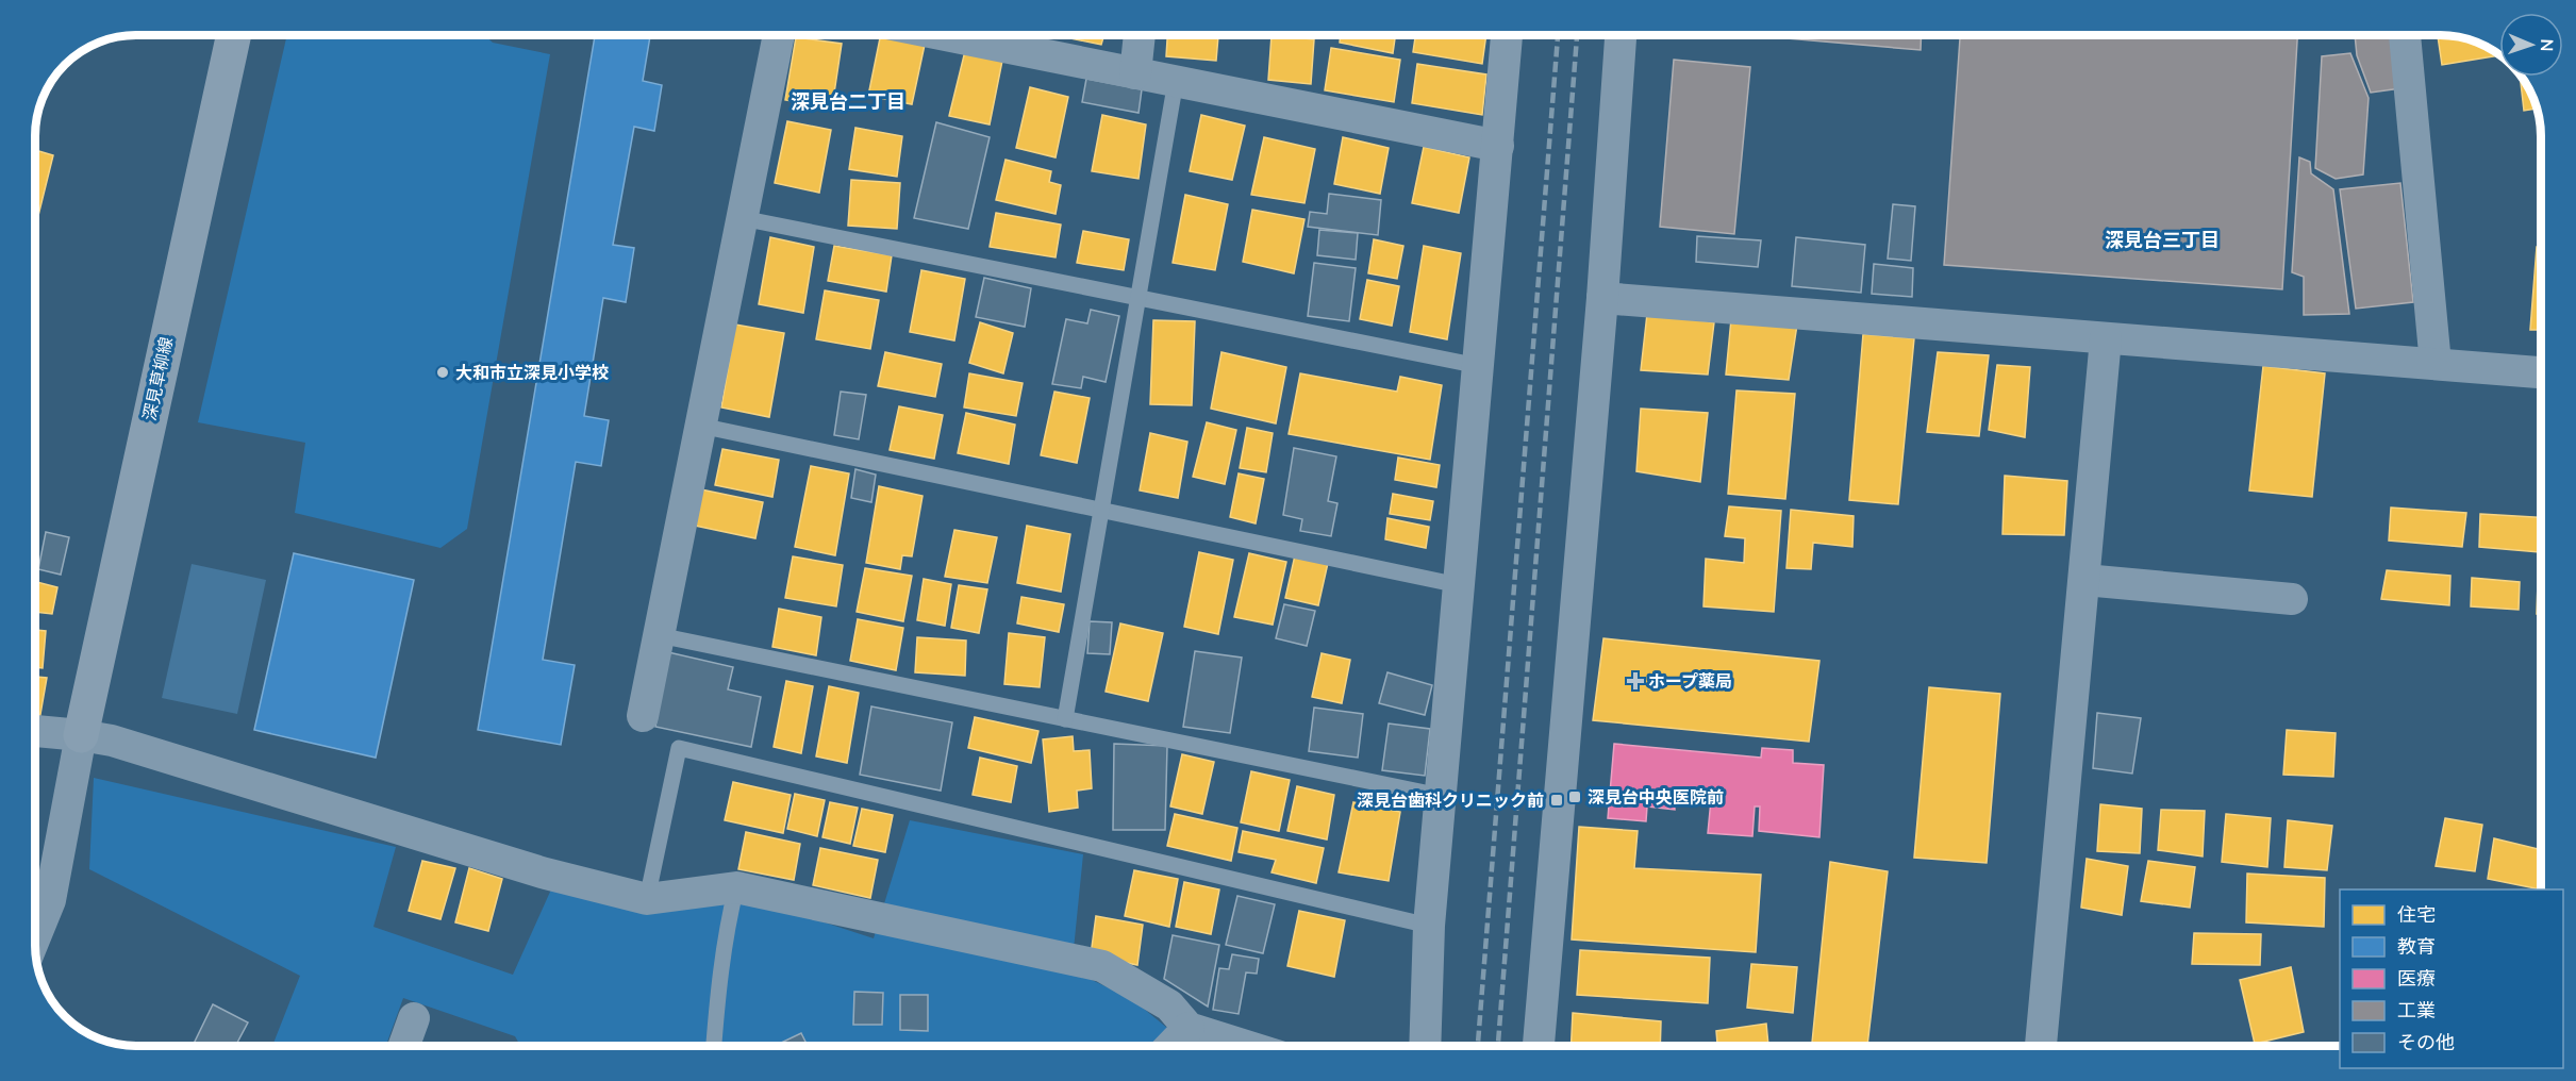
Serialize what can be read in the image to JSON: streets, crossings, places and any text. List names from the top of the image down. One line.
{"streets":{"street":["深見草柳線"]},"districts":["深見台二丁目","深見台三丁目"],"places":{"other":["大和市立深見小学校"],"health":["ホープ薬局"],"transit":["深見台中央医院前","深見台歯科クリニック前"]},"legend":["住宅","教育","医療","工業","その他"],"north":"right"}
